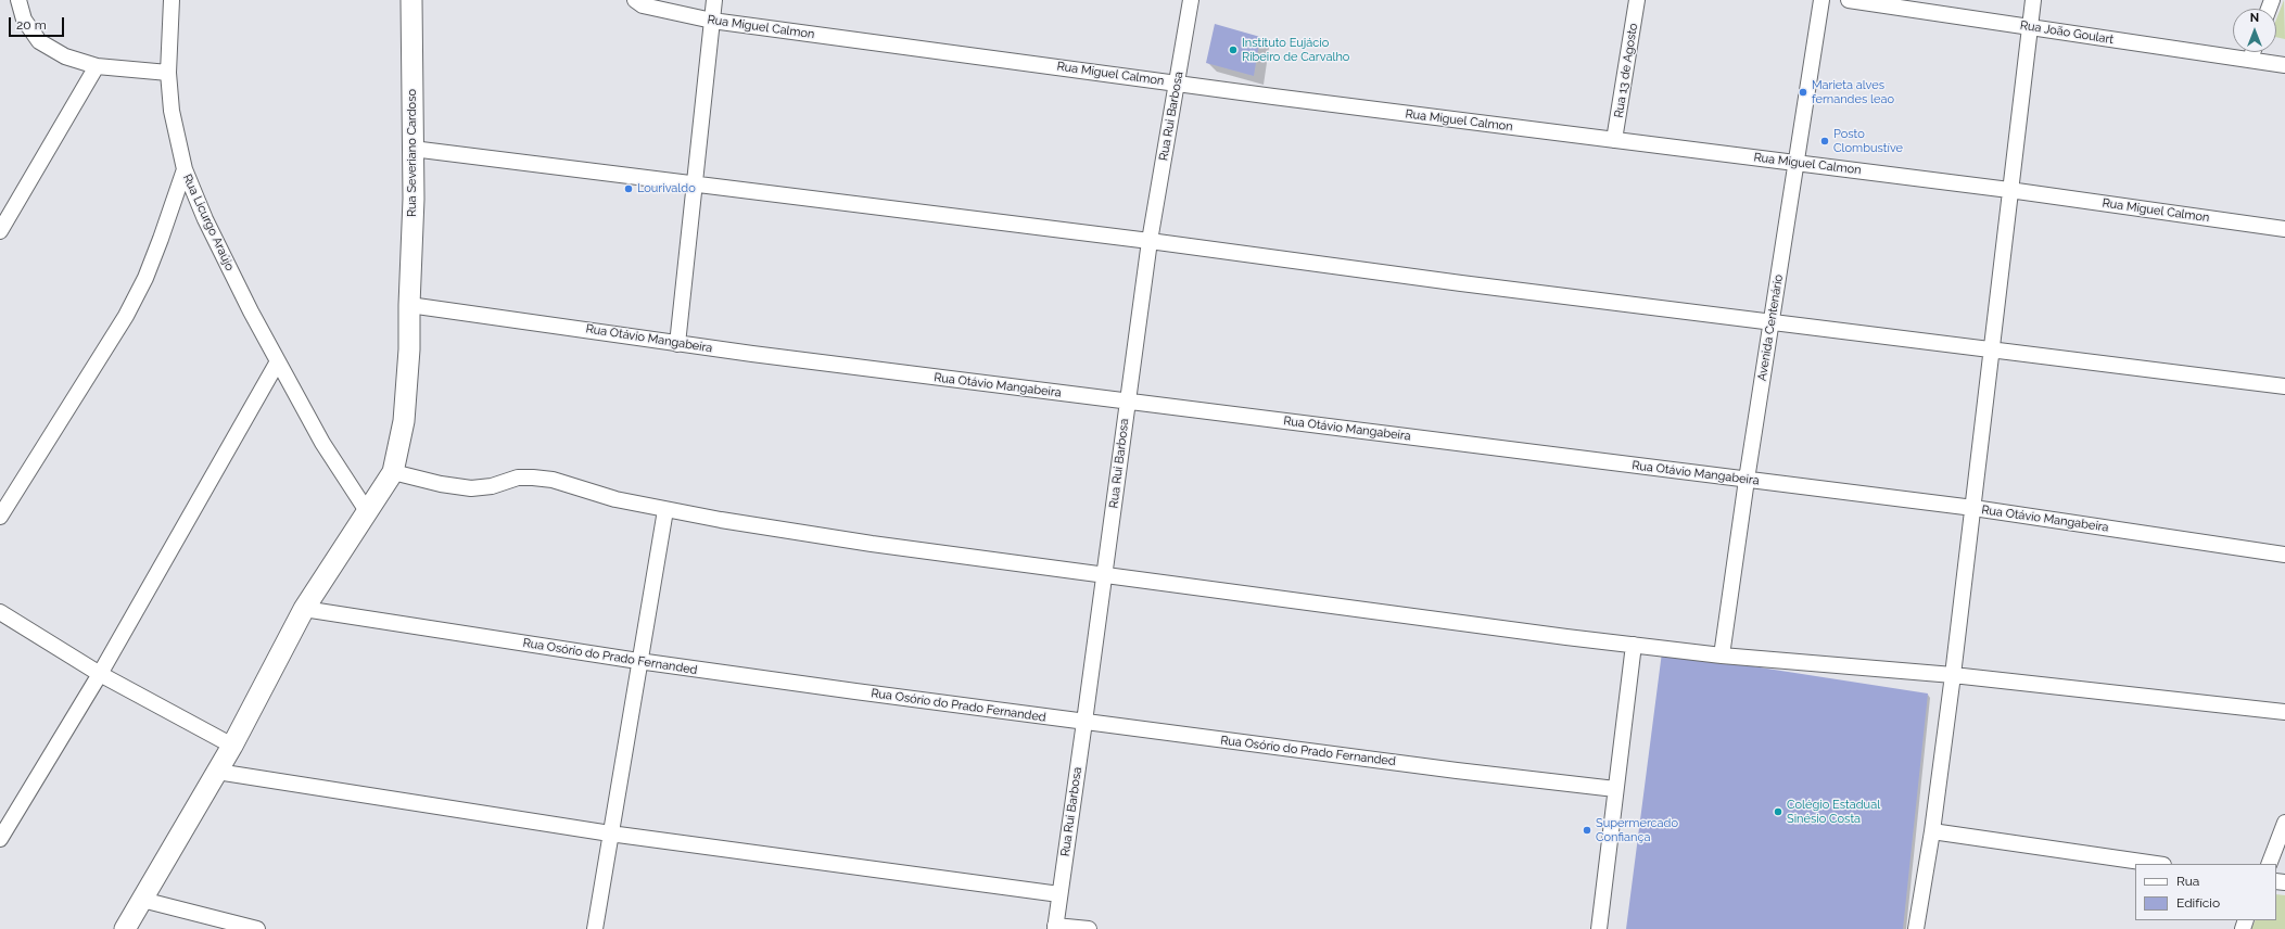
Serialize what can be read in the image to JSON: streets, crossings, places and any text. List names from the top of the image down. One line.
{"streets":{"street":["Rua Miguel Calmon","Rua João Goulart","Rua 13 de Agosto","Rua Rui Barbosa","Rua Severiano Cardoso","Rua Licurgo Araújo","Avenida Centenário","Rua Otávio Mangabeira","Rua Osório do Prado Fernanded"]},"crossings":[["Rua Miguel Calmon","Rua 13 de Agosto"],["Rua Miguel Calmon","Rua Rui Barbosa"],["Rua Miguel Calmon","Avenida Centenário"],["Rua Rui Barbosa","Rua Otávio Mangabeira"],["Rua Rui Barbosa","Rua Osório do Prado Fernanded"],["Rua Severiano Cardoso","Rua Otávio Mangabeira"],["Avenida Centenário","Rua Otávio Mangabeira"]],"places":["Instituto Eujácio Ribeiro de Carvalho","Marieta alves fernandes leao","Posto Clombustíve","Lourivaldo","Colégio Estadual Sinésio Costa","Supermercado Confiança"],"legend":["Rua","Edifício"],"scale_bar":"20 m","north":"top"}
